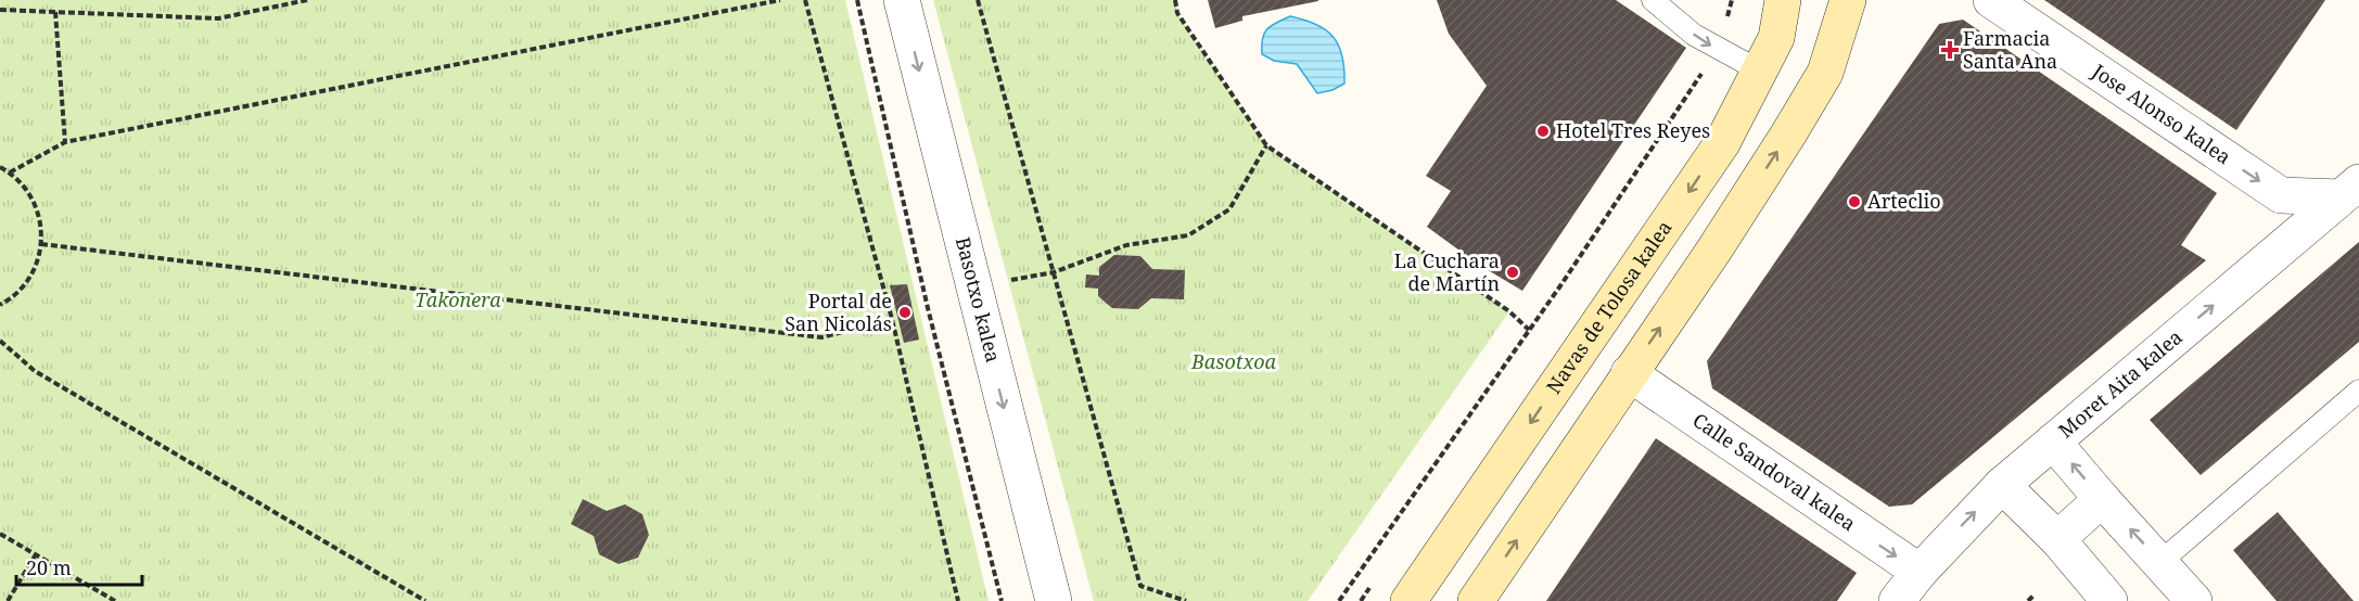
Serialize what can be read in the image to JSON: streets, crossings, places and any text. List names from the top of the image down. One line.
{"streets":{"street":["Jose Alonso kalea","Basotxo kalea","Navas de Tolosa kalea","Moret Aita kalea","Calle Sandoval kalea"]},"crossings":[["Jose Alonso kalea","Moret Aita kalea"],["Moret Aita kalea","Calle Sandoval kalea"]],"one_way":["Jose Alonso kalea","Basotxo kalea","Moret Aita kalea","Calle Sandoval kalea"],"parks":["Takonera","Basotxoa"],"places":{"health":["Farmacia Santa Ana"],"other":["Hotel Tres Reyes","Arteclio","La Cuchara de Martín","Portal de San Nicolás"]},"scale_bar":"20 m"}
